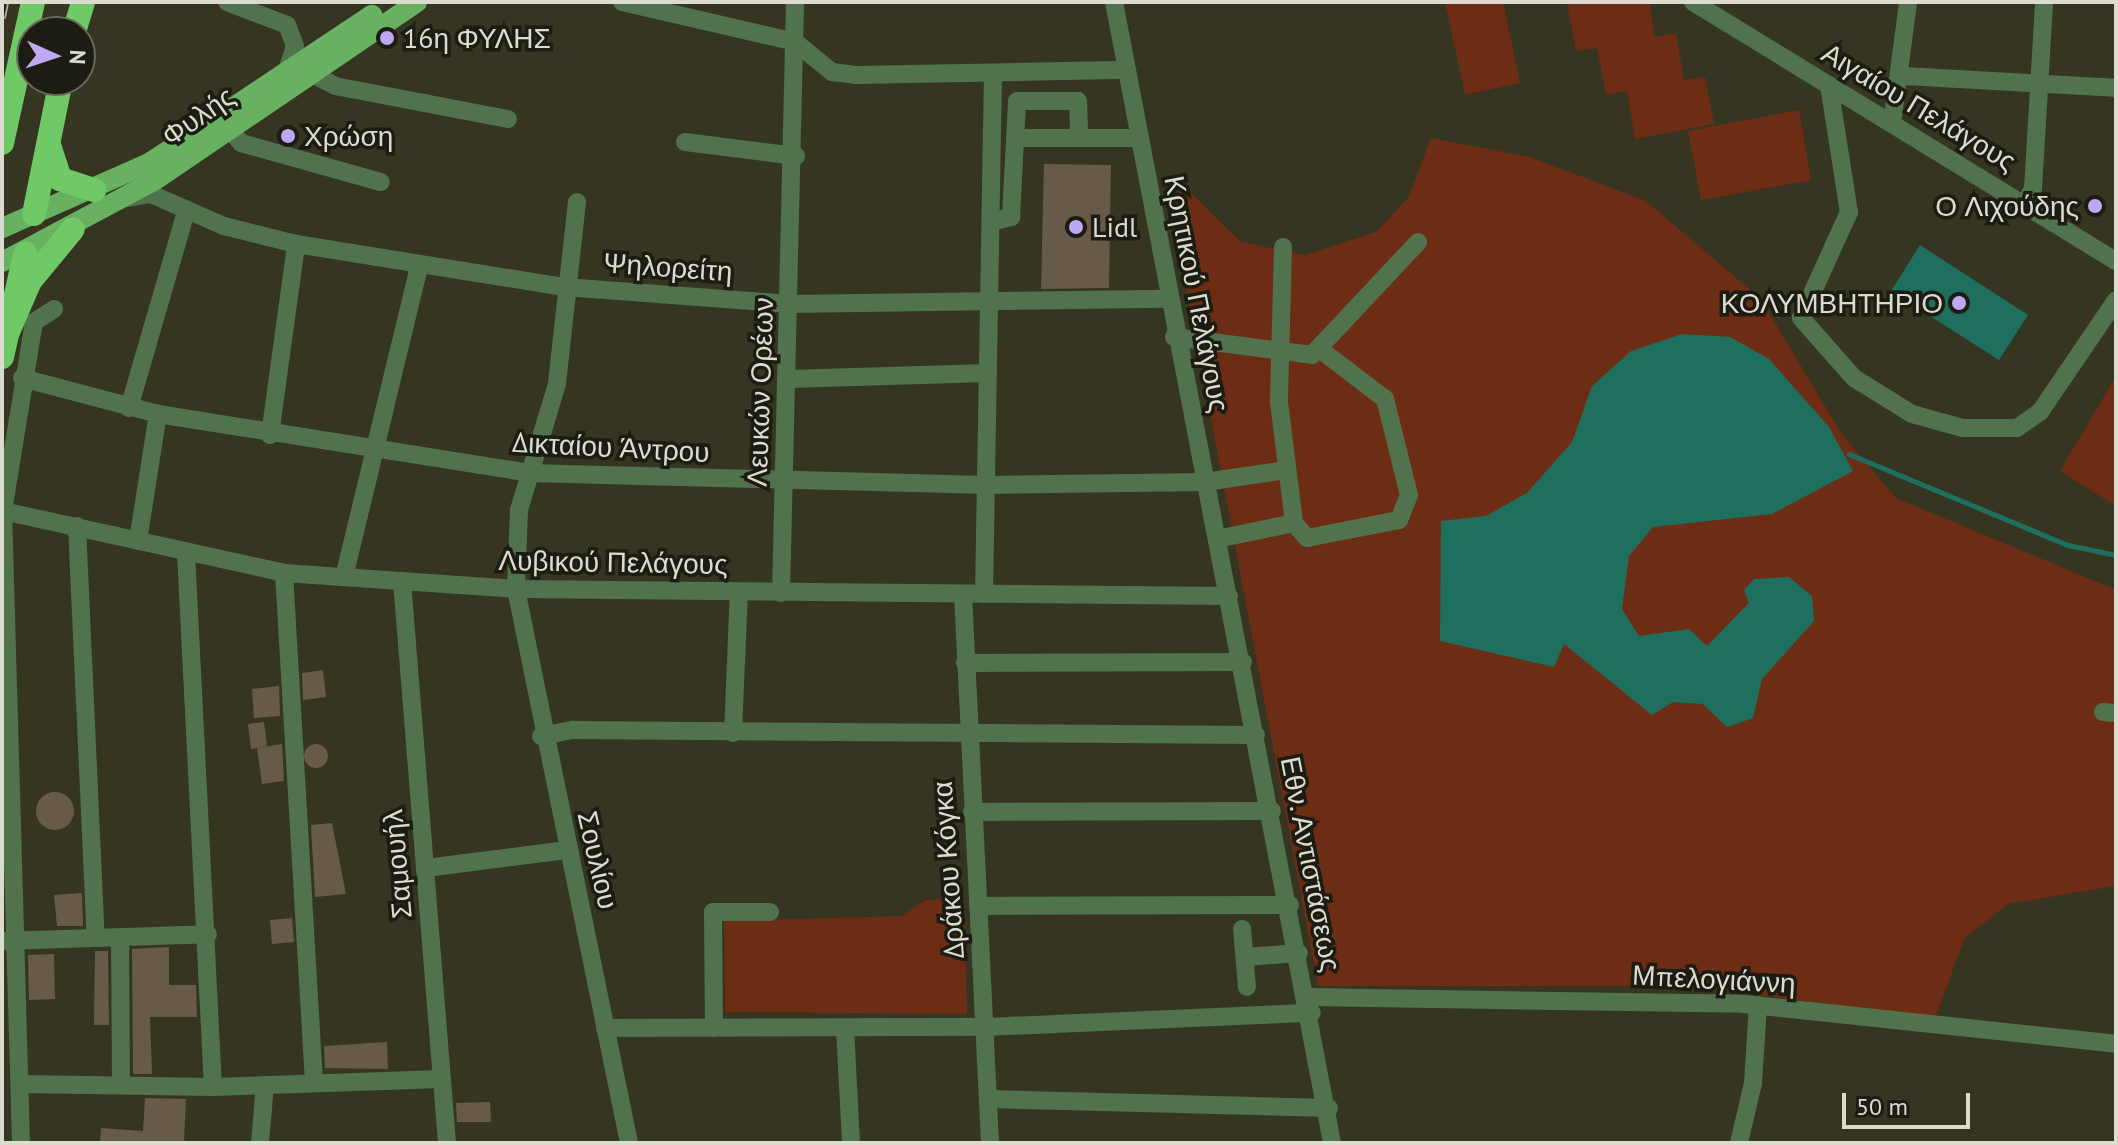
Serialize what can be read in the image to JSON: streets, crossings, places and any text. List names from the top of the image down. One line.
{"streets":{"main road":["Φυλής"],"street":["Αιγαίου Πελάγους","Ψηλορείτη","Κρητικού Πελάγους","Λευκών Ορέων","Δικταίου Άντρου","Λυβικού Πελάγους","Σουλίου","Σαμουήλ","Εθν. Αντιστάσεως","Δράκου Κόγκα","Μπελογιάννη"]},"crossings":[["Φυλής","Ψηλορείτη"],["Ψηλορείτη","Κρητικού Πελάγους"],["Ψηλορείτη","Λευκών Ορέων"],["Ψηλορείτη","Σουλίου"],["Κρητικού Πελάγους","Δικταίου Άντρου"],["Κρητικού Πελάγους","Λυβικού Πελάγους"],["Κρητικού Πελάγους","Εθν. Αντιστάσεως"],["Λευκών Ορέων","Δικταίου Άντρου"],["Λευκών Ορέων","Λυβικού Πελάγους"],["Δικταίου Άντρου","Σουλίου"],["Λυβικού Πελάγους","Σουλίου"],["Λυβικού Πελάγους","Σαμουήλ"],["Λυβικού Πελάγους","Εθν. Αντιστάσεως"],["Λυβικού Πελάγους","Δράκου Κόγκα"],["Σουλίου","Μπελογιάννη"],["Εθν. Αντιστάσεως","Μπελογιάννη"],["Δράκου Κόγκα","Μπελογιάννη"]],"places":["16η ΦΥΛΗΣ","Χρώση","Ο Λιχούδης","Lidl","ΚΟΛΥΜΒΗΤΗΡΙΟ"],"scale_bar":"50 m","north":"right"}
